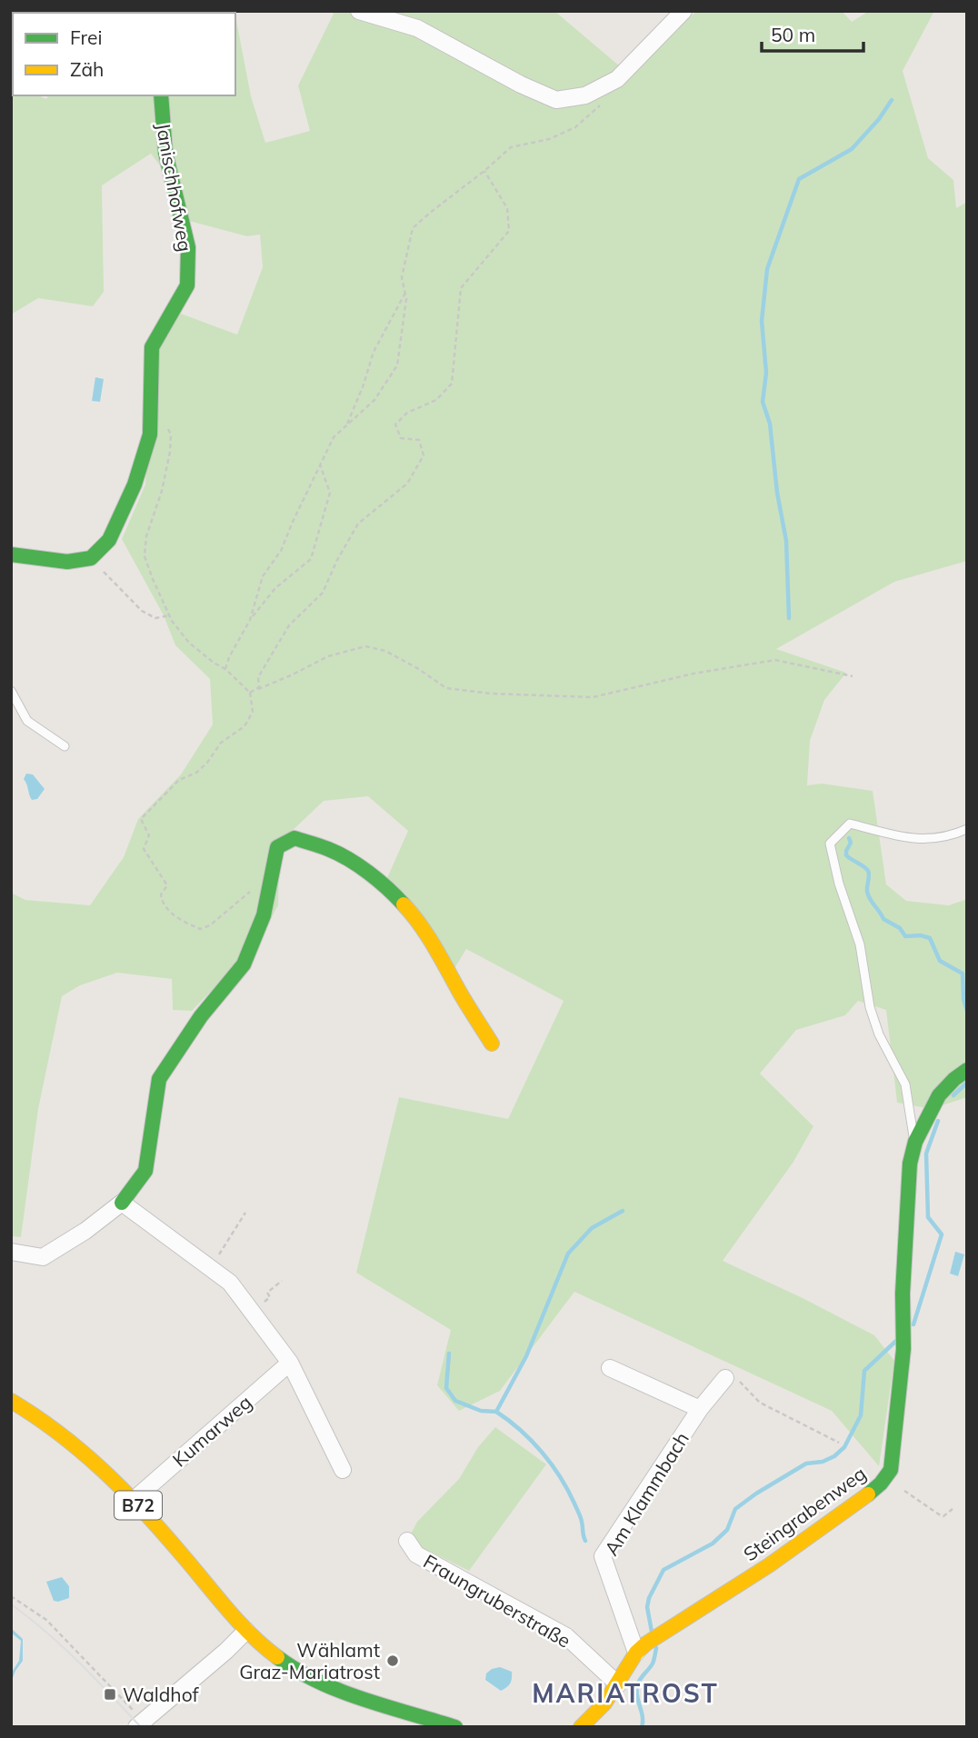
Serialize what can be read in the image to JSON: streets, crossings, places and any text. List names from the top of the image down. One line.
{"streets":{"street":["Janischhofweg","Kumarweg","Am Klammbach","B72","Steingrabenweg","Fraungruberstraße"]},"crossings":[["Kumarweg","B72"],["Am Klammbach","Steingrabenweg"],["Steingrabenweg","Fraungruberstraße"]],"districts":["MARIATROST"],"places":{"other":["Wählamt Graz-Mariatrost"],"transit":["Waldhof"]},"legend":["Frei","Zäh"],"scale_bar":"50 m"}
